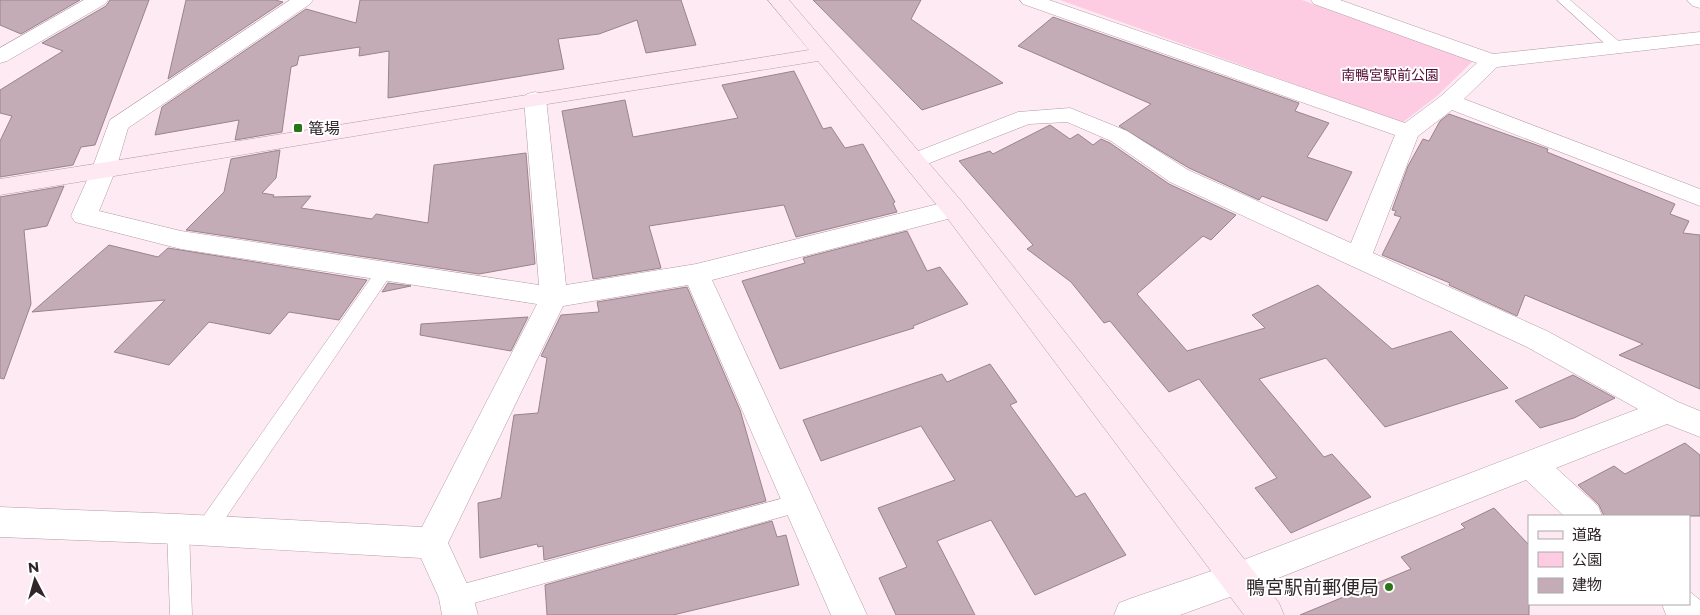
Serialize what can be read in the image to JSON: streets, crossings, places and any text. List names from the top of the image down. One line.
{"parks":["南鴨宮駅前公園"],"places":{"transit":["篭場"],"other":["鴨宮駅前郵便局"]},"legend":["道路","公園","建物"],"north":"top"}
